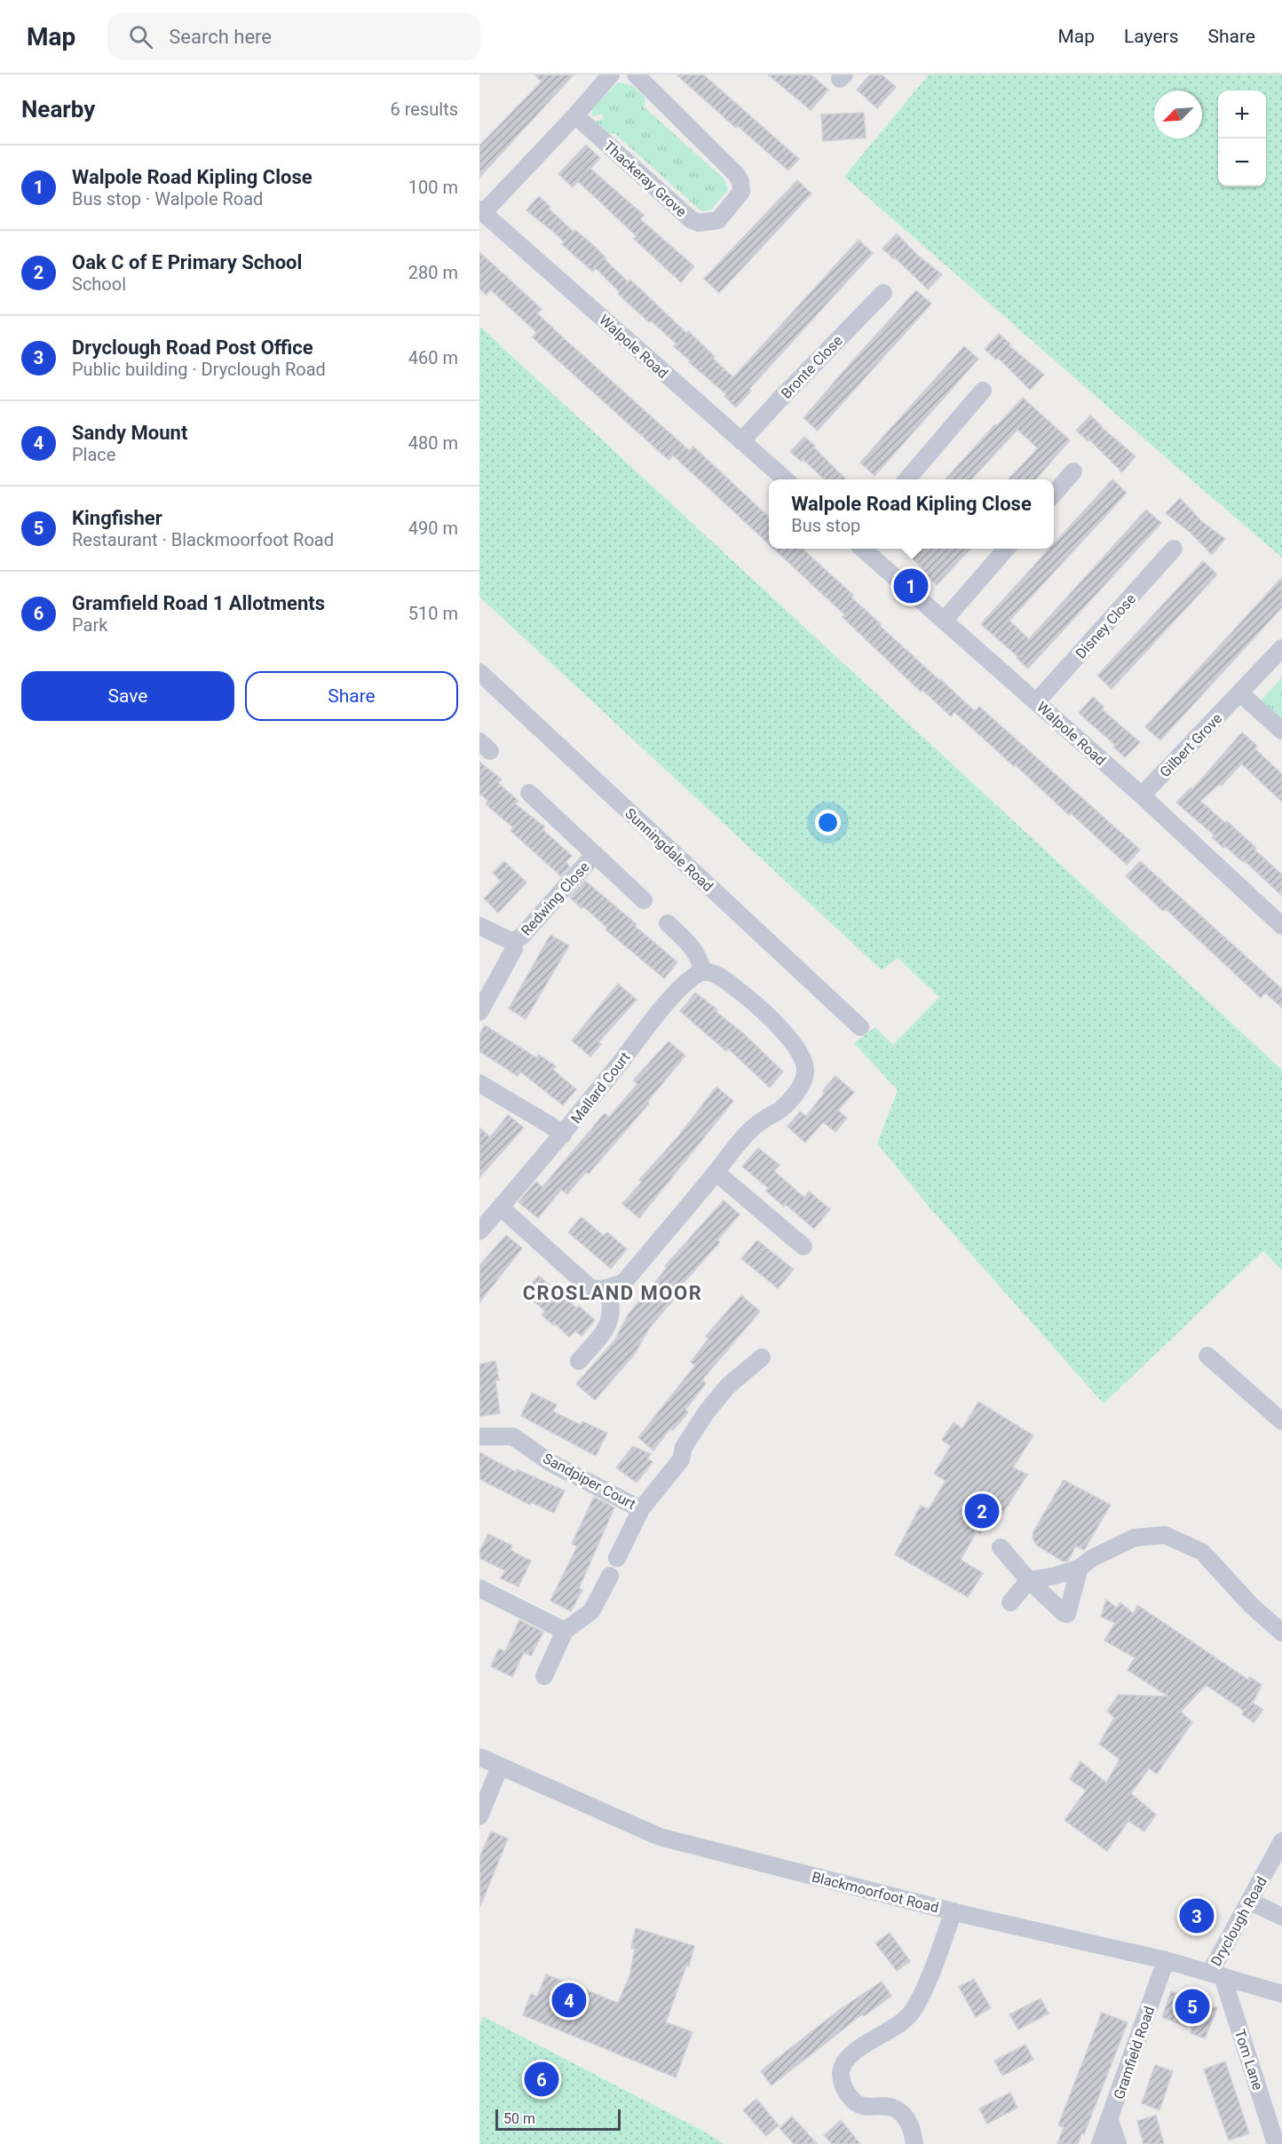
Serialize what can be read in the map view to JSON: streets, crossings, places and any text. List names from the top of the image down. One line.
{"streets":{"street":["Thackeray Grove","Walpole Road","Bronte Close","Disney Close","Gilbert Grove","Sunningdale Road","Redwing Close","Mallard Court","Sandpiper Court","Blackmoorfoot Road","Dryclough Road","Gramfield Road","Tom Lane"]},"crossings":[["Walpole Road","Bronte Close"],["Walpole Road","Disney Close"],["Walpole Road","Gilbert Grove"],["Blackmoorfoot Road","Dryclough Road"],["Blackmoorfoot Road","Gramfield Road"],["Blackmoorfoot Road","Tom Lane"],["Dryclough Road","Tom Lane"]],"districts":["CROSLAND MOOR"],"scale_bar":"50 m","north":"bottom left","page":{"header":"Map","search":"Search here","nav":["Map","Layers","Share"],"heading":["Nearby","6 results"],"map_buttons":["+","−"],"list":[{"mark":"1","name":"Walpole Road Kipling Close","note":"Bus stop · Walpole Road","value":"100 m"},{"mark":"2","name":"Oak C of E Primary School","note":"School","value":"280 m"},{"mark":"3","name":"Dryclough Road Post Office","note":"Public building · Dryclough Road","value":"460 m"},{"mark":"4","name":"Sandy Mount","note":"Place","value":"480 m"},{"mark":"5","name":"Kingfisher","note":"Restaurant · Blackmoorfoot Road","value":"490 m"},{"mark":"6","name":"Gramfield Road 1 Allotments","note":"Park","value":"510 m"}],"popup":["Walpole Road Kipling Close","Bus stop"],"pins":["1","2","3","4","5","6"],"buttons":["Save","Share"],"scale":"50 m"}}
